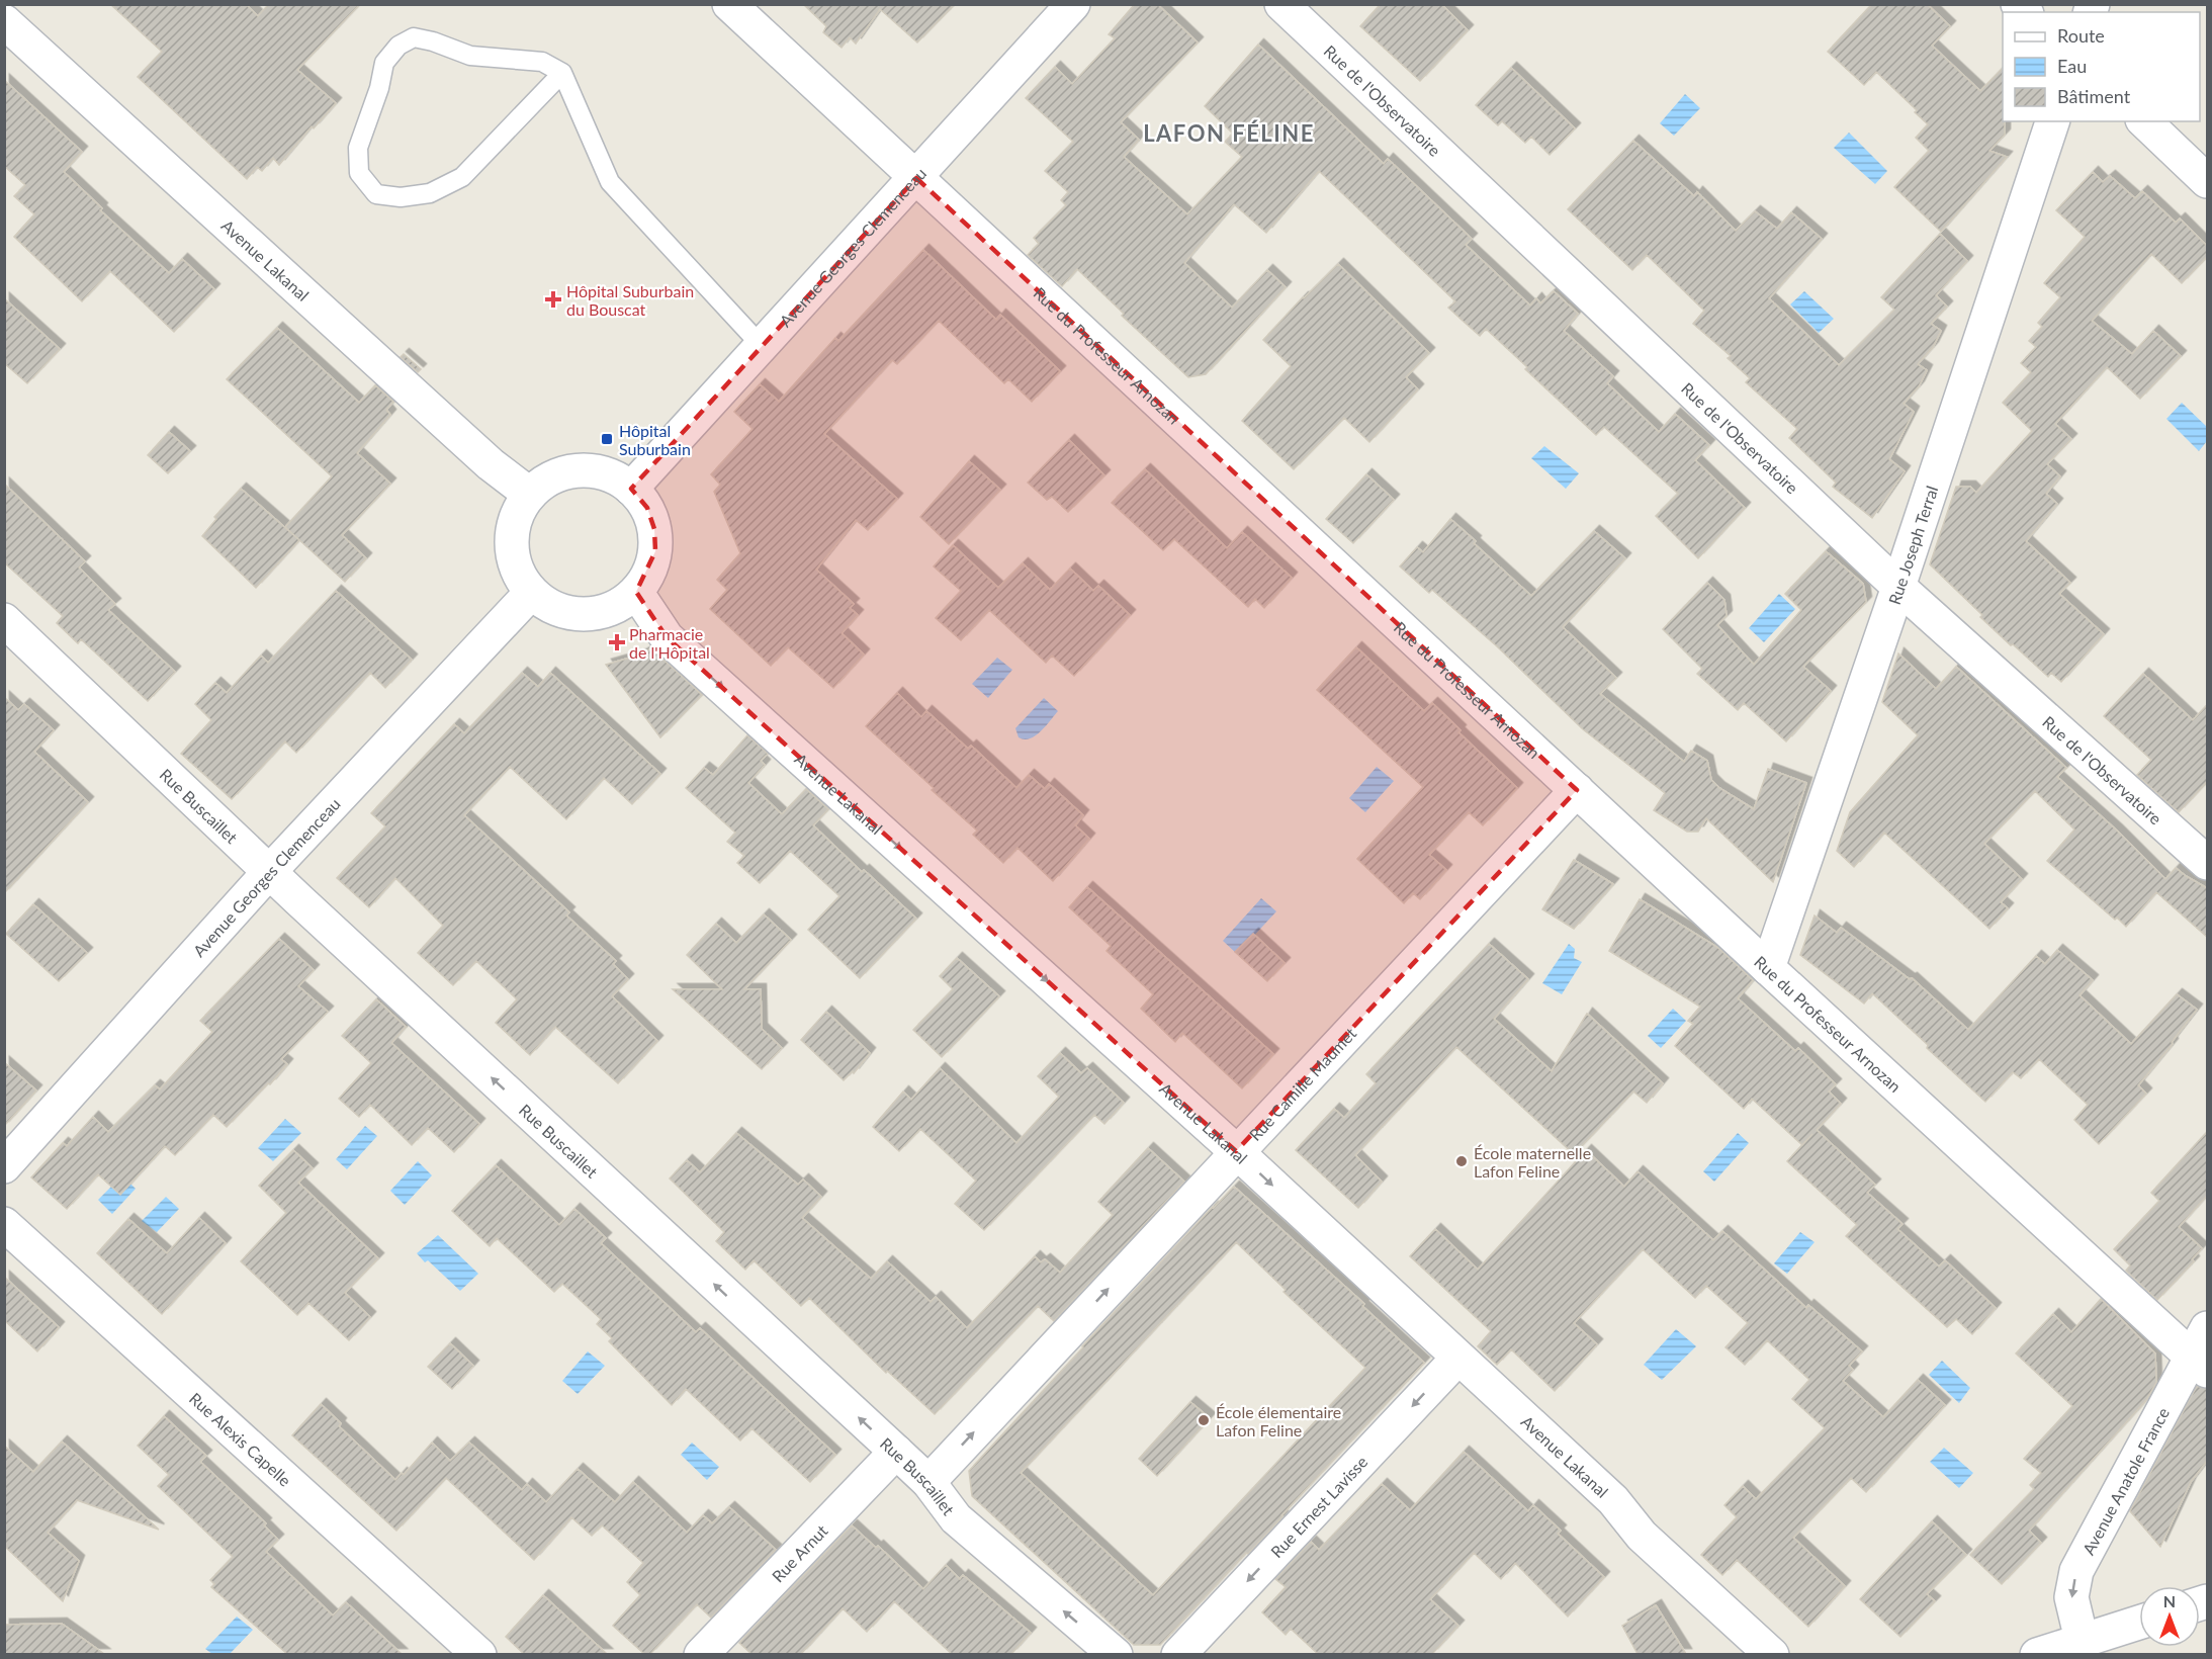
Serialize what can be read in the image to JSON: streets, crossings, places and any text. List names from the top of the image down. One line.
{"streets":{"street":["Rue de l'Observatoire","Avenue Georges Clemenceau","Avenue Lakanal","Rue du Professeur Arnozan","Rue Joseph Terral","Rue Buscaillet","Rue Camille Maumet","Rue Alexis Capelle","Avenue Anatole France","Rue Ernest Lavisse","Rue Arnut"]},"crossings":[["Rue de l'Observatoire","Rue Joseph Terral"],["Avenue Georges Clemenceau","Avenue Lakanal"],["Avenue Georges Clemenceau","Rue du Professeur Arnozan"],["Avenue Georges Clemenceau","Rue Buscaillet"],["Avenue Lakanal","Rue Camille Maumet"],["Avenue Lakanal","Rue Ernest Lavisse"],["Rue du Professeur Arnozan","Rue Joseph Terral"],["Rue du Professeur Arnozan","Rue Camille Maumet"],["Rue du Professeur Arnozan","Avenue Anatole France"],["Rue Buscaillet","Rue Camille Maumet"],["Rue Buscaillet","Rue Arnut"]],"one_way":["Avenue Lakanal","Rue Buscaillet","Rue Camille Maumet","Avenue Anatole France","Rue Ernest Lavisse"],"districts":["LAFON FÉLINE"],"places":{"health":["Hôpital Suburbain du Bouscat","Pharmacie de l'Hôpital"],"transit":["Hôpital Suburbain"],"other":["École maternelle Lafon Feline","École élementaire Lafon Feline"]},"legend":["Route","Eau","Bâtiment"],"north":"top"}
